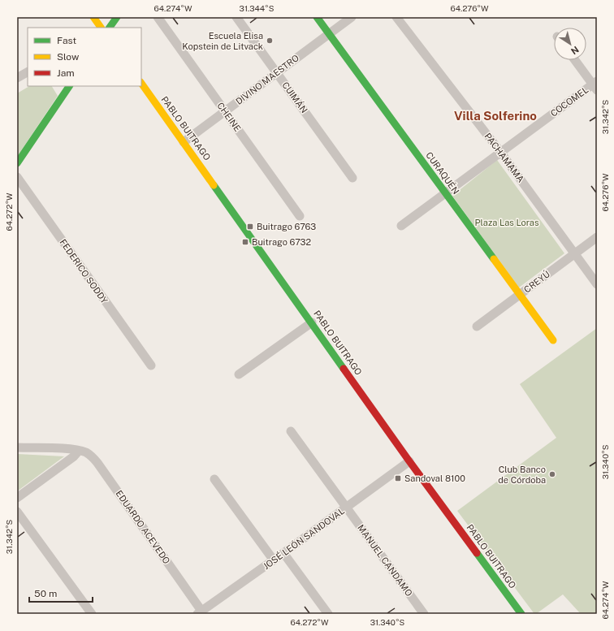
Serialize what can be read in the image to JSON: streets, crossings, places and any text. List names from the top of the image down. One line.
{"streets":{"main road":["PABLO BUITRAGO","CURAQUÉN"],"street":["DIVINO MAESTRO","CUIMÁN","COCOMEL","CHEINE","PACHAMAMA","FEDERICO SODDY","CREYÚ","EDUARDO ACEVEDO","JOSÉ LEÓN SANDOVAL","MANUEL CANDAMO"]},"crossings":[["DIVINO MAESTRO","CUIMÁN"],["DIVINO MAESTRO","CHEINE"],["DIVINO MAESTRO","PABLO BUITRAGO"],["DIVINO MAESTRO","CURAQUÉN"],["COCOMEL","PACHAMAMA"],["COCOMEL","CURAQUÉN"],["PABLO BUITRAGO","JOSÉ LEÓN SANDOVAL"],["PACHAMAMA","CREYÚ"],["CURAQUÉN","CREYÚ"],["EDUARDO ACEVEDO","JOSÉ LEÓN SANDOVAL"],["JOSÉ LEÓN SANDOVAL","MANUEL CANDAMO"]],"districts":["Villa Solferino"],"parks":["Plaza Las Loras"],"places":{"other":["Escuela Elisa Kopstein de Litvack","Club Banco de Córdoba"],"transit":["Buitrago 6763","Buitrago 6732","Sandoval 8100"]},"legend":["Fast","Slow","Jam"],"scale_bar":"50 m","north":"bottom right","coordinates":["64.274°W","31.344°S","64.276°W","31.342°S","64.272°W","31.340°S"]}
